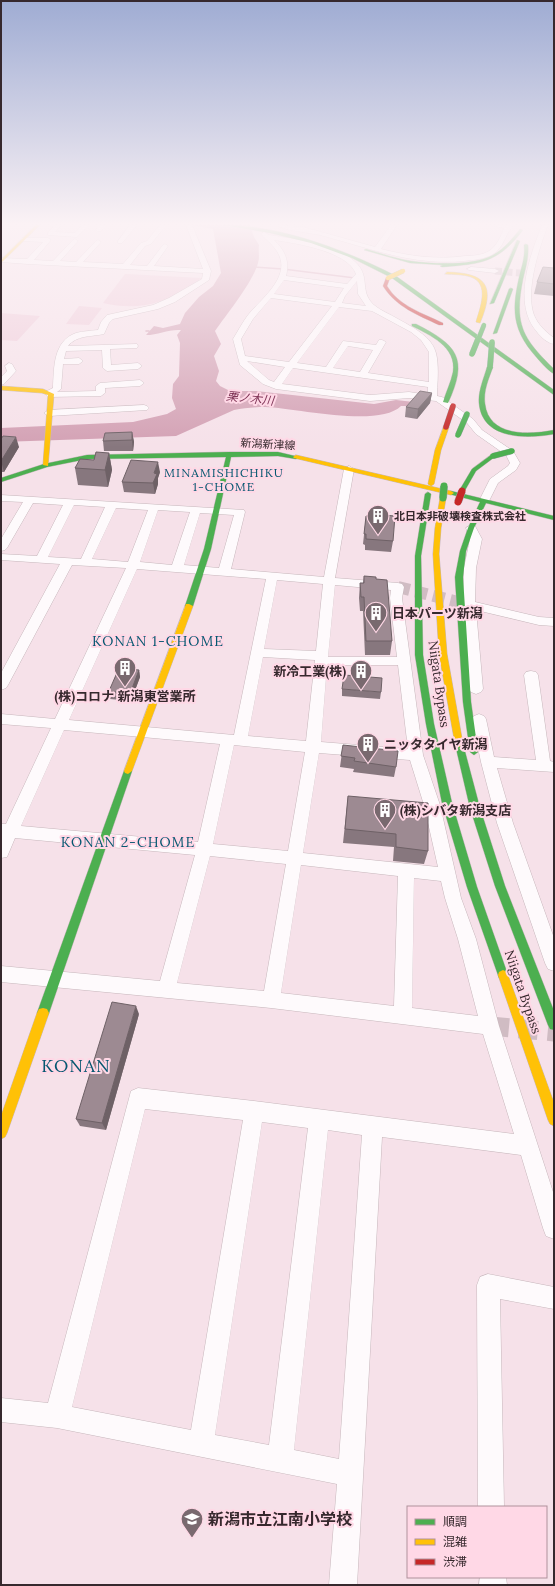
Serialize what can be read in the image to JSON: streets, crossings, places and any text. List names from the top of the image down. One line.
{"streets":{"main road":["新潟新津線","Niigata Bypass"]},"districts":["MINAMISHICHIKU 1-CHOME","KONAN 1-CHOME","KONAN 2-CHOME","KONAN"],"water":["栗ノ木川"],"places":{"building":["北日本非破壊検査株式会社","日本パーツ新潟","(株)コロナ 新潟東営業所","新冷工業(株)","ニッタタイヤ新潟","(株)シバタ新潟支店"],"school or university":["新潟市立江南小学校"]},"legend":["順調","混雑","渋滞"]}
